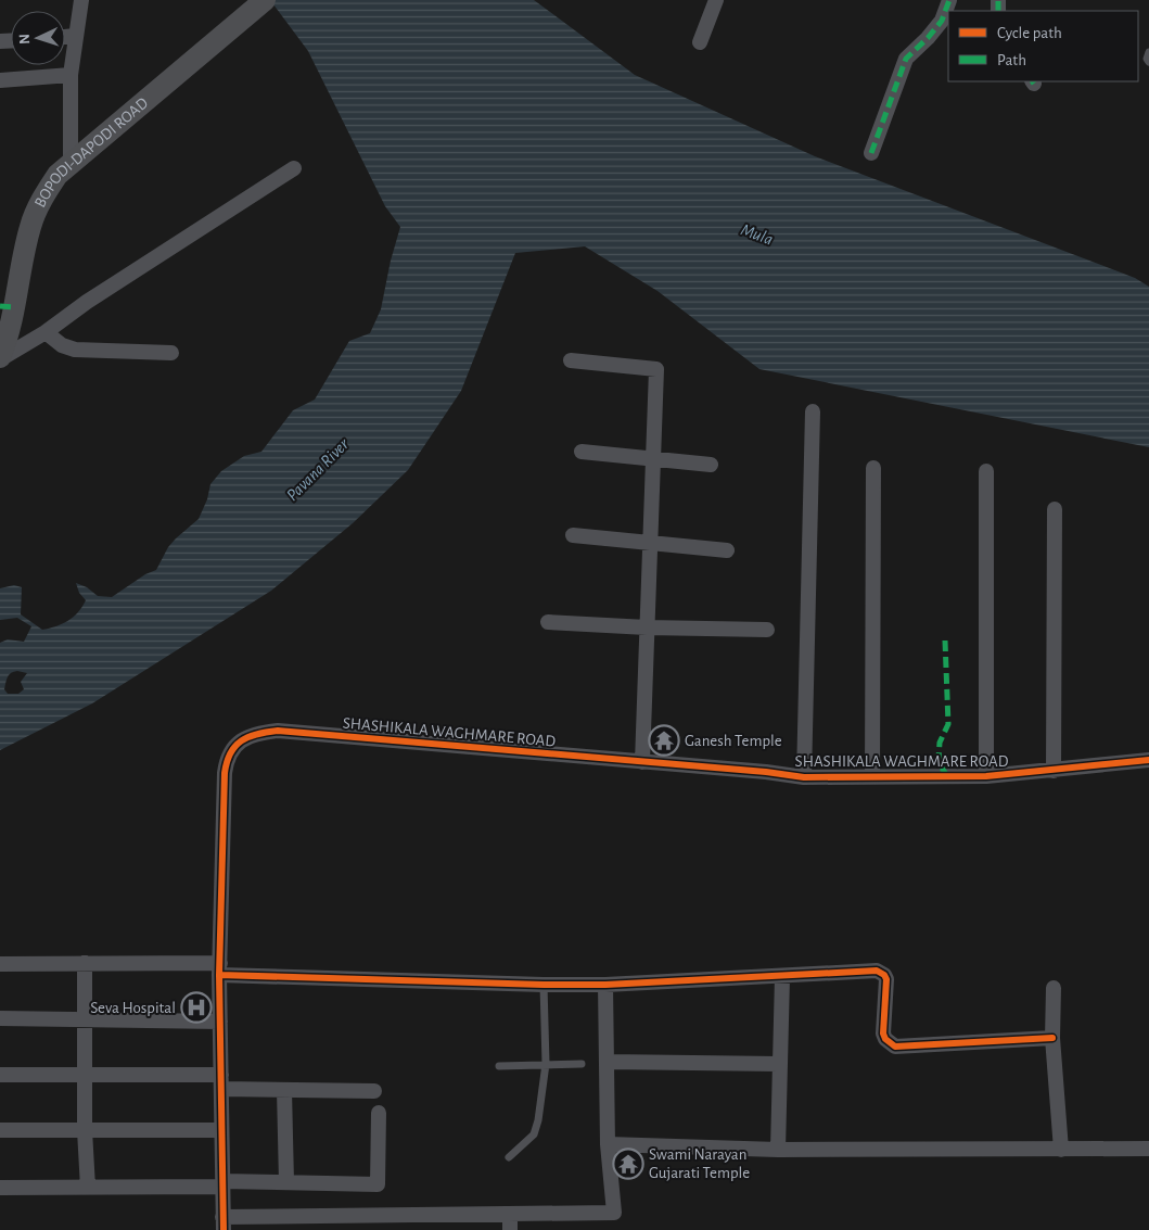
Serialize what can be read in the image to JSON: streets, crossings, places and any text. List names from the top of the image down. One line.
{"streets":{"street":["BOPODI-DAPODI ROAD","SHASHIKALA WAGHMARE ROAD"]},"water":["Mula","Pavana River"],"places":{"temple":["Ganesh Temple","Swami Narayan Gujarati Temple"],"hospital":["Seva Hospital"]},"legend":["Cycle path","Path"],"north":"left"}
